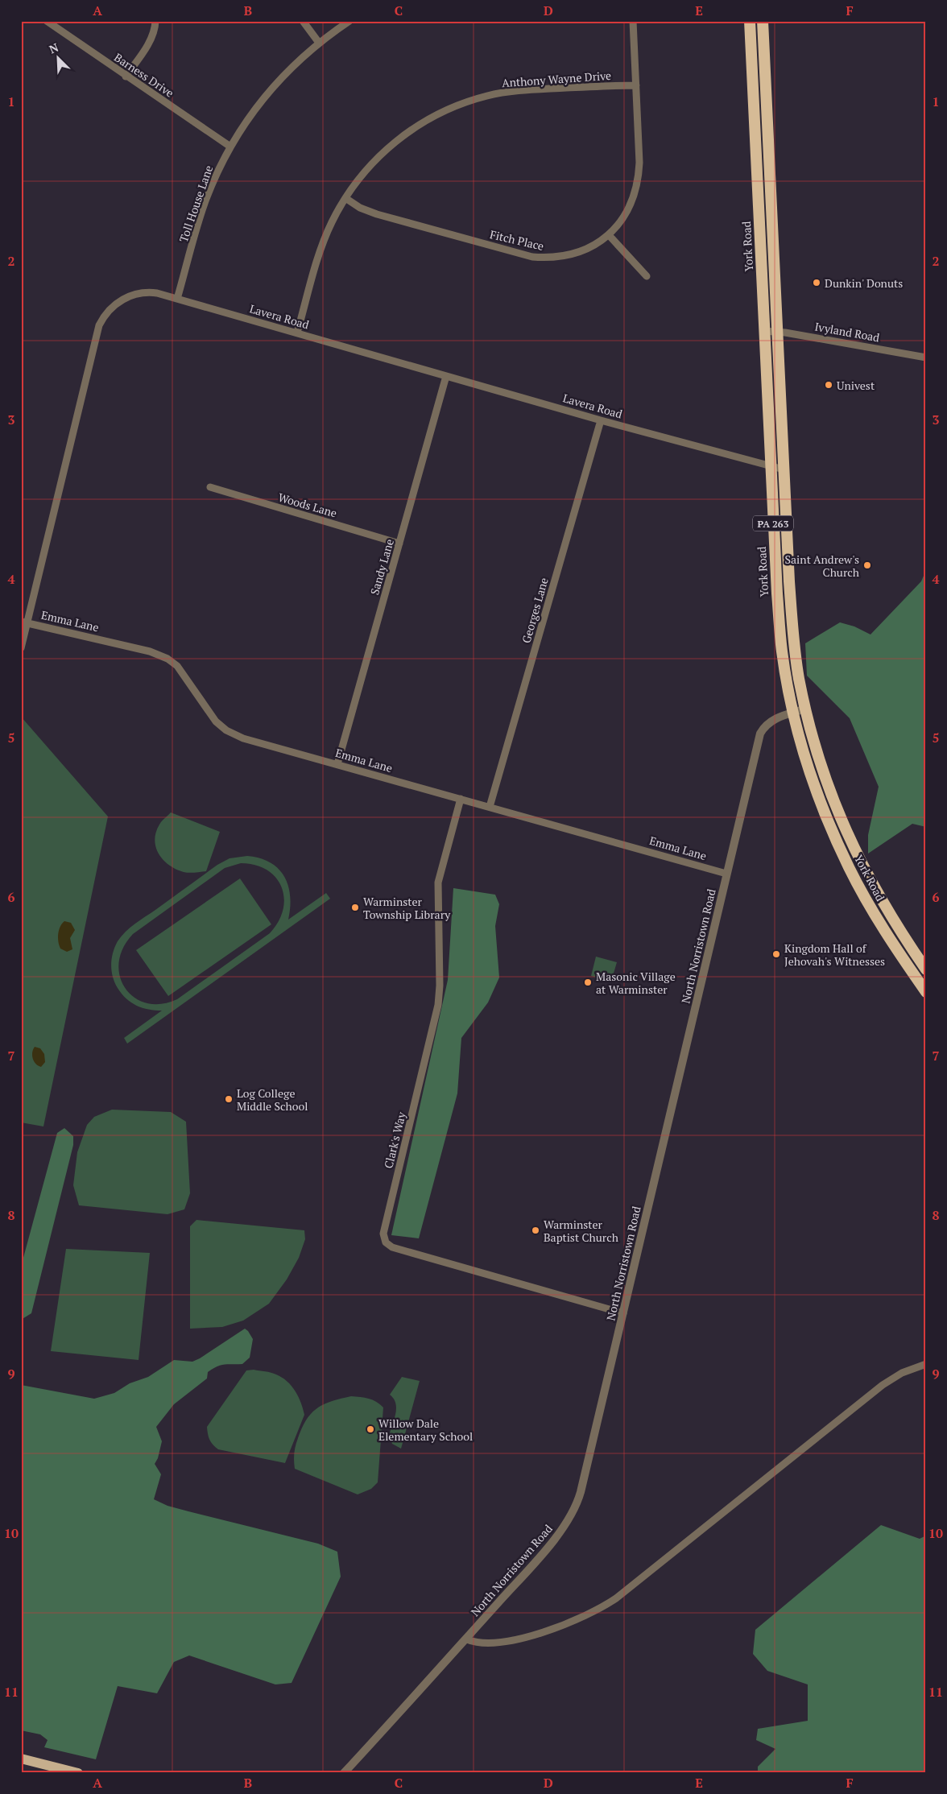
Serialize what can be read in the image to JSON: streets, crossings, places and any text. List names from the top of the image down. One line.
{"streets":{"highway":["York Road","PA 263"],"street":["Barness Drive","Anthony Wayne Drive","Toll House Lane","Fitch Place","Lavera Road","Ivyland Road","Woods Lane","Sandy Lane","Georges Lane","Emma Lane","North Norristown Road","Clark's Way"]},"crossings":[["Barness Drive","Toll House Lane"],["Anthony Wayne Drive","Fitch Place"],["Anthony Wayne Drive","Lavera Road"],["Toll House Lane","Lavera Road"],["York Road","Lavera Road"],["York Road","Ivyland Road"],["York Road","North Norristown Road"],["Lavera Road","Sandy Lane"],["Lavera Road","Georges Lane"],["Lavera Road","Emma Lane"],["Woods Lane","Sandy Lane"],["Sandy Lane","Emma Lane"],["Georges Lane","Emma Lane"],["Emma Lane","North Norristown Road"],["Emma Lane","Clark's Way"],["North Norristown Road","Clark's Way"]],"places":["Dunkin' Donuts","Univest","Saint Andrew's Church","Warminster Township Library","Kingdom Hall of Jehovah's Witnesses","Masonic Village at Warminster","Log College Middle School","Warminster Baptist Church","Willow Dale Elementary School"],"north":"top left","grid":{"columns":["A","B","C","D","E","F"],"rows":["1","2","3","4","5","6","7","8","9","10","11"]}}
